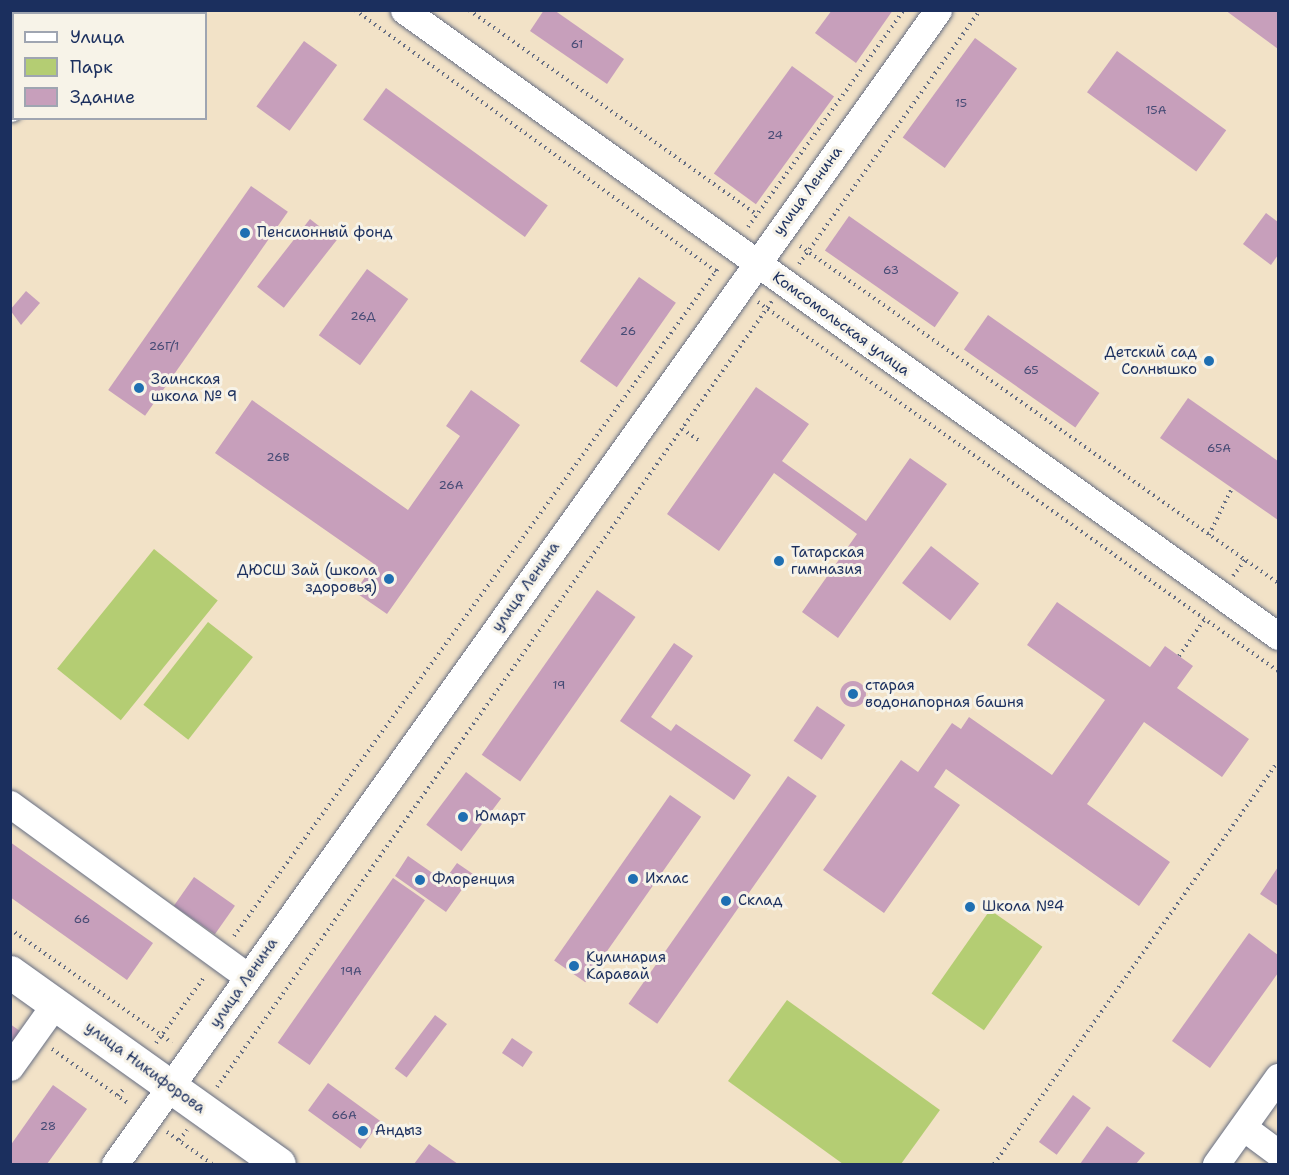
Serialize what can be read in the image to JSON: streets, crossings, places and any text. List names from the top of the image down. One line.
{"streets":{"main road":["улица Никифорова"],"street":["улица Ленина","Комсомольская улица"]},"crossings":[["улица Ленина","Комсомольская улица"],["улица Ленина","улица Никифорова"]],"places":["Пенсионный фонд","Детский сад Солнышко","Заинская школа № 9","Татарская гимназия","ДЮСШ Зай (школа здоровья)","старая водонапорная башня","Юмарт","Ихлас","Флоренция","Склад","Школа №4","Кулинария Каравай","Андыз"],"house_numbers":["61","15","15А","24","63","26Д","26","26Г/1","65","65А","26В","26А","19","66","19А","66А","28"],"legend":["Улица","Парк","Здание"]}
